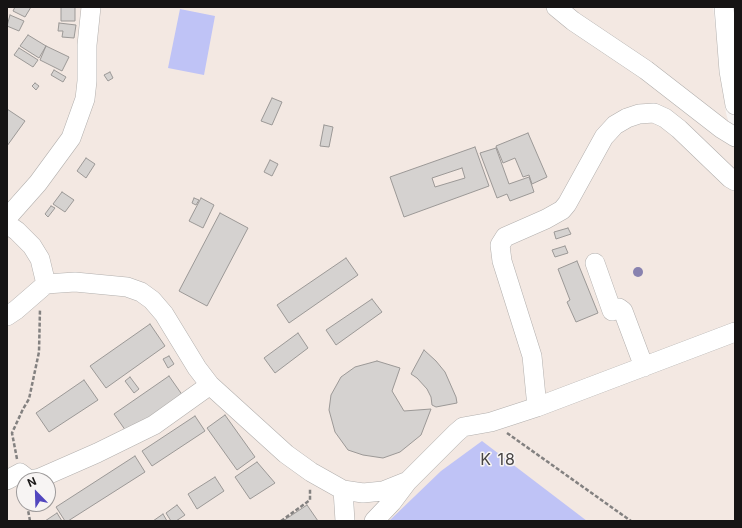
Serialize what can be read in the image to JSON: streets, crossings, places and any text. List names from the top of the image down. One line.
{"districts":["K 18"],"north":"top left"}
